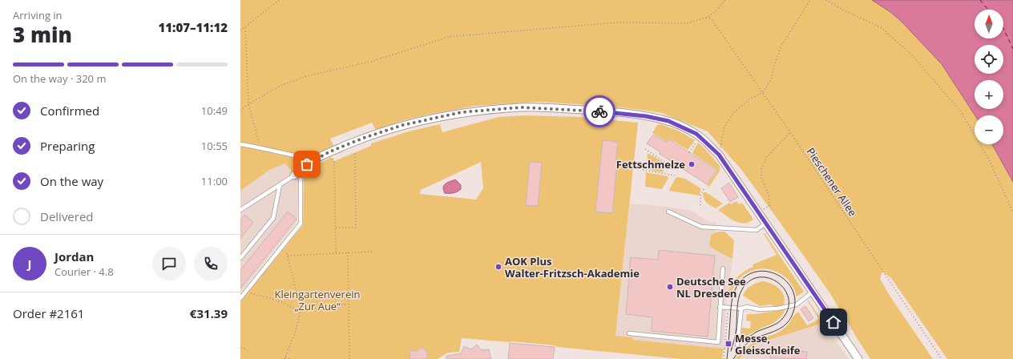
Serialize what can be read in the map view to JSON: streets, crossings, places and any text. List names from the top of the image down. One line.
{"streets":{"path":["Pieschener Allee"]},"parks":["Kleingartenverein „Zur Aue“"],"places":{"other":["Fettschmelze","AOK Plus Walter-Fritzsch-Akademie","Deutsche See NL Dresden"],"transit":["Messe, Gleisschleife"]},"north":"top","page":{"heading":["3 min","Arriving in","11:07–11:12"],"panel":["Jordan","Courier · 4.8","Order #2161","€31.39"],"map_buttons":["+","−"],"bar":"On the way · 320 m","list":[["Confirmed","10:49"],["Preparing","10:55"],["On the way","11:00"],"Delivered"],"round":"J"}}
